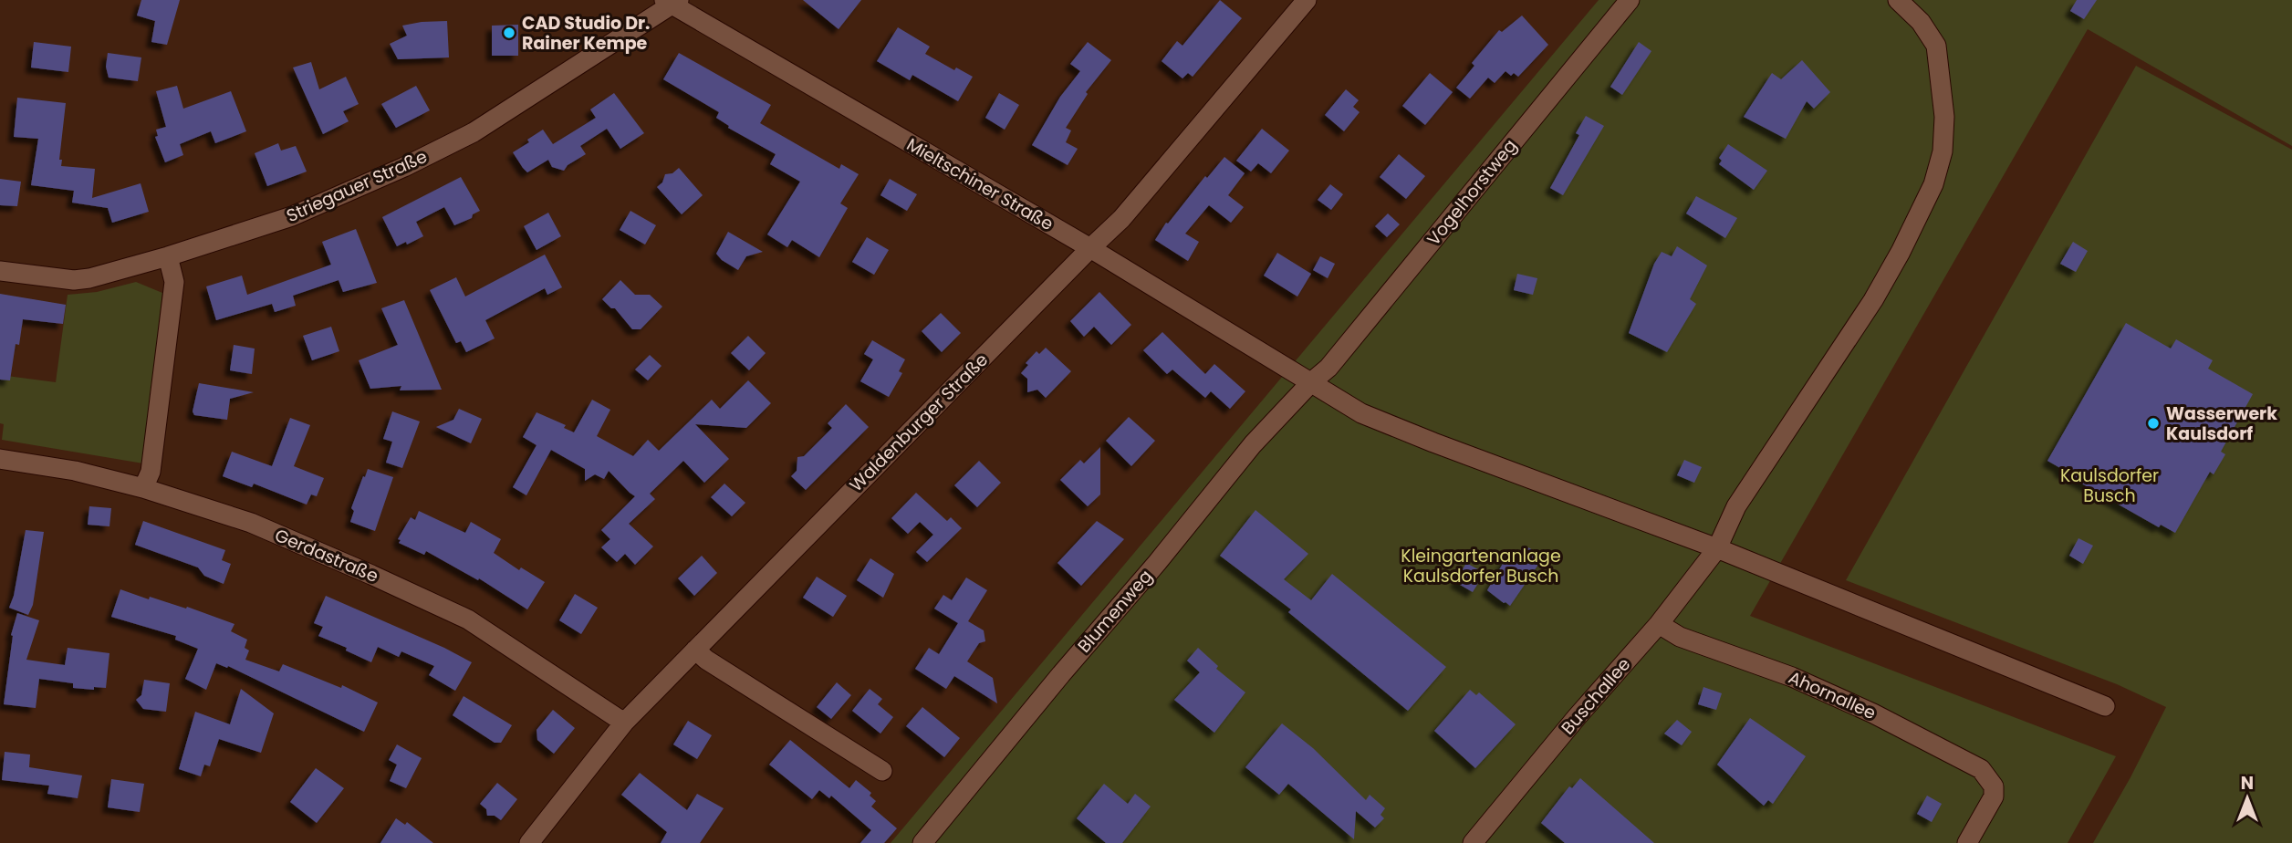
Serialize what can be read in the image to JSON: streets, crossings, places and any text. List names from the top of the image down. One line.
{"streets":{"street":["Mieltschiner Straße","Striegauer Straße","Vogelhorstweg","Waldenburger Straße","Gerdastraße","Blumenweg","Ahornallee","Buschallee"]},"crossings":[["Mieltschiner Straße","Striegauer Straße"],["Mieltschiner Straße","Vogelhorstweg"],["Mieltschiner Straße","Waldenburger Straße"],["Mieltschiner Straße","Blumenweg"],["Mieltschiner Straße","Buschallee"],["Vogelhorstweg","Blumenweg"],["Waldenburger Straße","Gerdastraße"],["Ahornallee","Buschallee"]],"parks":["Kaulsdorfer Busch","Kleingartenanlage Kaulsdorfer Busch"],"places":["CAD Studio Dr. Rainer Kempe","Wasserwerk Kaulsdorf"],"north":"top"}
